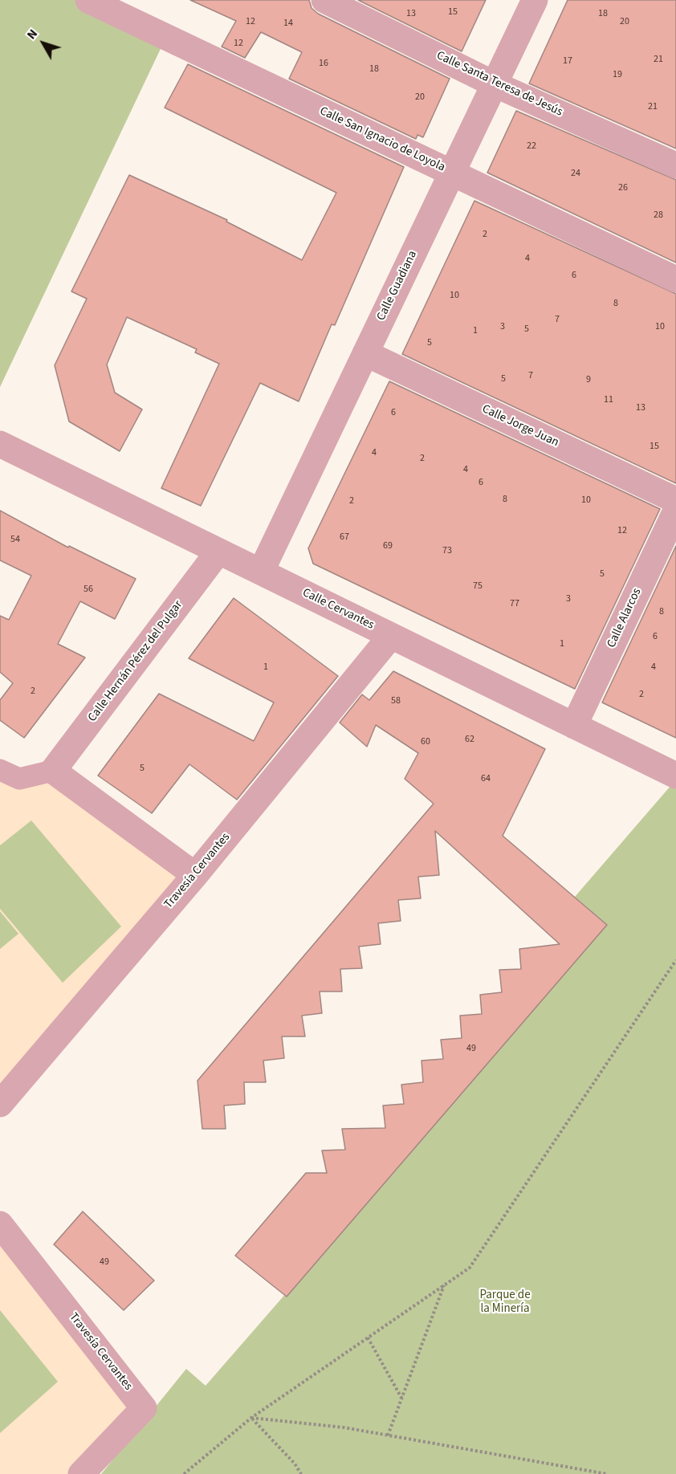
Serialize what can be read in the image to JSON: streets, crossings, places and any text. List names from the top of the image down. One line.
{"streets":{"street":["Calle Santa Teresa de Jesús","Calle San Ignacio de Loyola","Calle Guadiana","Calle Jorge Juan","Calle Cervantes","Calle Alarcos","Calle Hernán Pérez del Pulgar","Travesía Cervantes"]},"crossings":[["Calle Santa Teresa de Jesús","Calle Guadiana"],["Calle San Ignacio de Loyola","Calle Guadiana"],["Calle Guadiana","Calle Jorge Juan"],["Calle Guadiana","Calle Cervantes"],["Calle Cervantes","Calle Alarcos"],["Calle Cervantes","Calle Hernán Pérez del Pulgar"],["Calle Cervantes","Travesía Cervantes"]],"parks":["Parque de la Minería"],"house_numbers":["15","13","18","12","20","14","12","21","17","16","18","19","20","21","22","24","26","28","2","4","6","10","8","7","3","10","5","1","5","7","5","9","11","13","6","15","4","2","4","6","8","10","2","12","67","54","69","73","5","75","56","3","77","8","6","1","1","4","2","2","58","62","60","5","64","49","49"],"north":"top left"}
